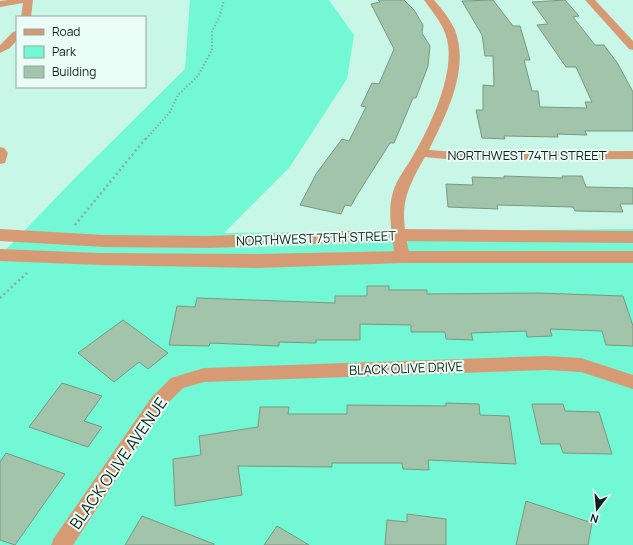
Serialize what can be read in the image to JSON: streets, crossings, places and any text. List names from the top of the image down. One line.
{"streets":{"street":["NORTHWEST 74TH STREET","NORTHWEST 75TH STREET","BLACK OLIVE DRIVE","BLACK OLIVE AVENUE"]},"crossings":[["BLACK OLIVE DRIVE","BLACK OLIVE AVENUE"]],"legend":["Road","Park","Building"],"north":"bottom"}
